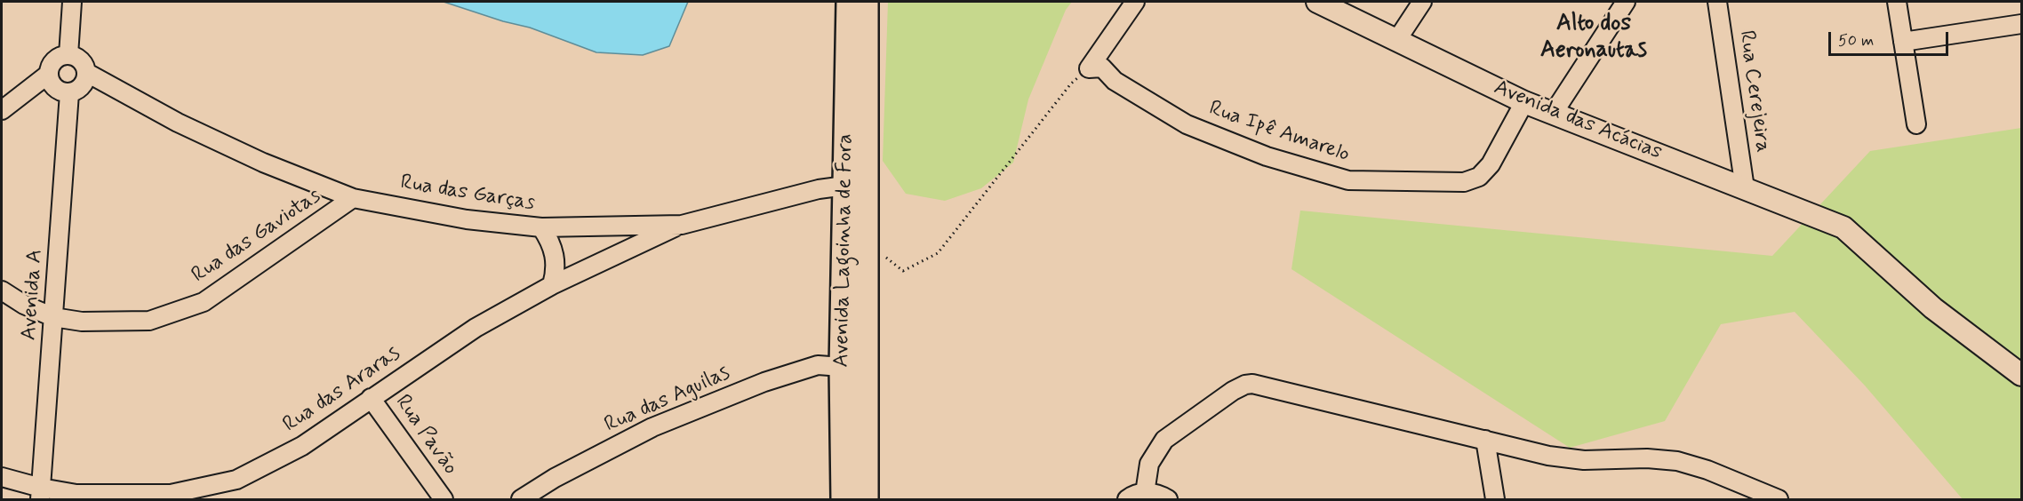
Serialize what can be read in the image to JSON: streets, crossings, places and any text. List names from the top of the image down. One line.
{"streets":{"main road":["Avenida Lagoinha de Fora"],"street":["Rua Cerejeira","Avenida das Acácias","Rua Ipê Amarelo","Rua das Garças","Rua das Gaviotas","Avenida A","Rua das Araras","Rua das Aguilas","Rua Pavão"]},"crossings":[["Rua Cerejeira","Avenida das Acácias"],["Avenida das Acácias","Rua Ipê Amarelo"],["Rua das Garças","Rua das Gaviotas"],["Rua das Garças","Avenida Lagoinha de Fora"],["Rua das Garças","Avenida A"],["Rua das Garças","Rua das Araras"],["Rua das Gaviotas","Avenida A"],["Avenida Lagoinha de Fora","Rua das Aguilas"],["Avenida A","Rua das Araras"],["Rua das Araras","Rua Pavão"]],"districts":["Alto dos Aeronautas"],"scale_bar":"50 m"}
